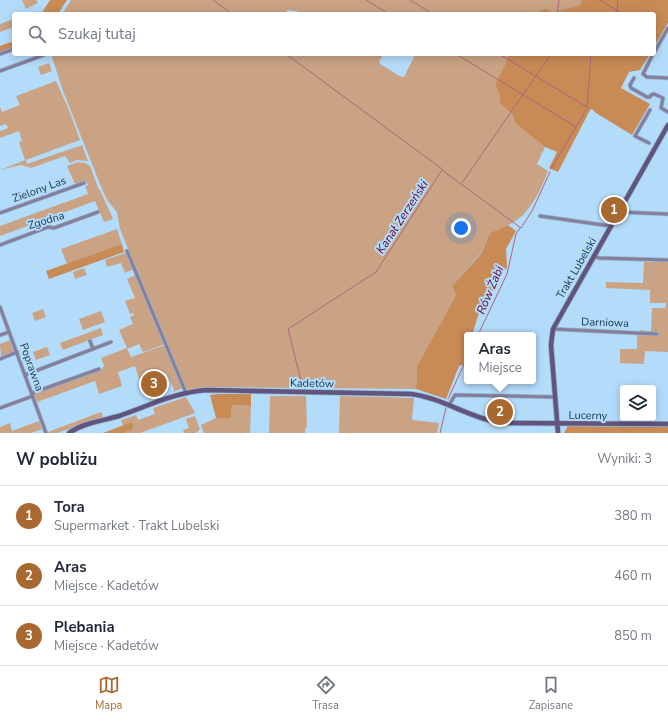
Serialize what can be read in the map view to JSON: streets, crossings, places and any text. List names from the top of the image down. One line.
{"streets":{"street":["Zielony Las","Zgodna","Trakt Lubelski","Darniowa","Poprawna","Kadetów","Lucerny"]},"crossings":[["Trakt Lubelski","Darniowa"],["Trakt Lubelski","Kadetów"],["Trakt Lubelski","Lucerny"],["Kadetów","Lucerny"]],"water":["Kanał Zerzeński","Rów Żabi"],"page":{"search":"Szukaj tutaj","pins":["1","3","2"],"popup":["Aras","Miejsce"],"heading":["W pobliżu","Wyniki: 3"],"list":[{"mark":"1","name":"Tora","note":"Supermarket · Trakt Lubelski","value":"380 m"},{"mark":"2","name":"Aras","note":"Miejsce · Kadetów","value":"460 m"},{"mark":"3","name":"Plebania","note":"Miejsce · Kadetów","value":"850 m"}],"nav":["Mapa","Trasa","Zapisane"]}}
